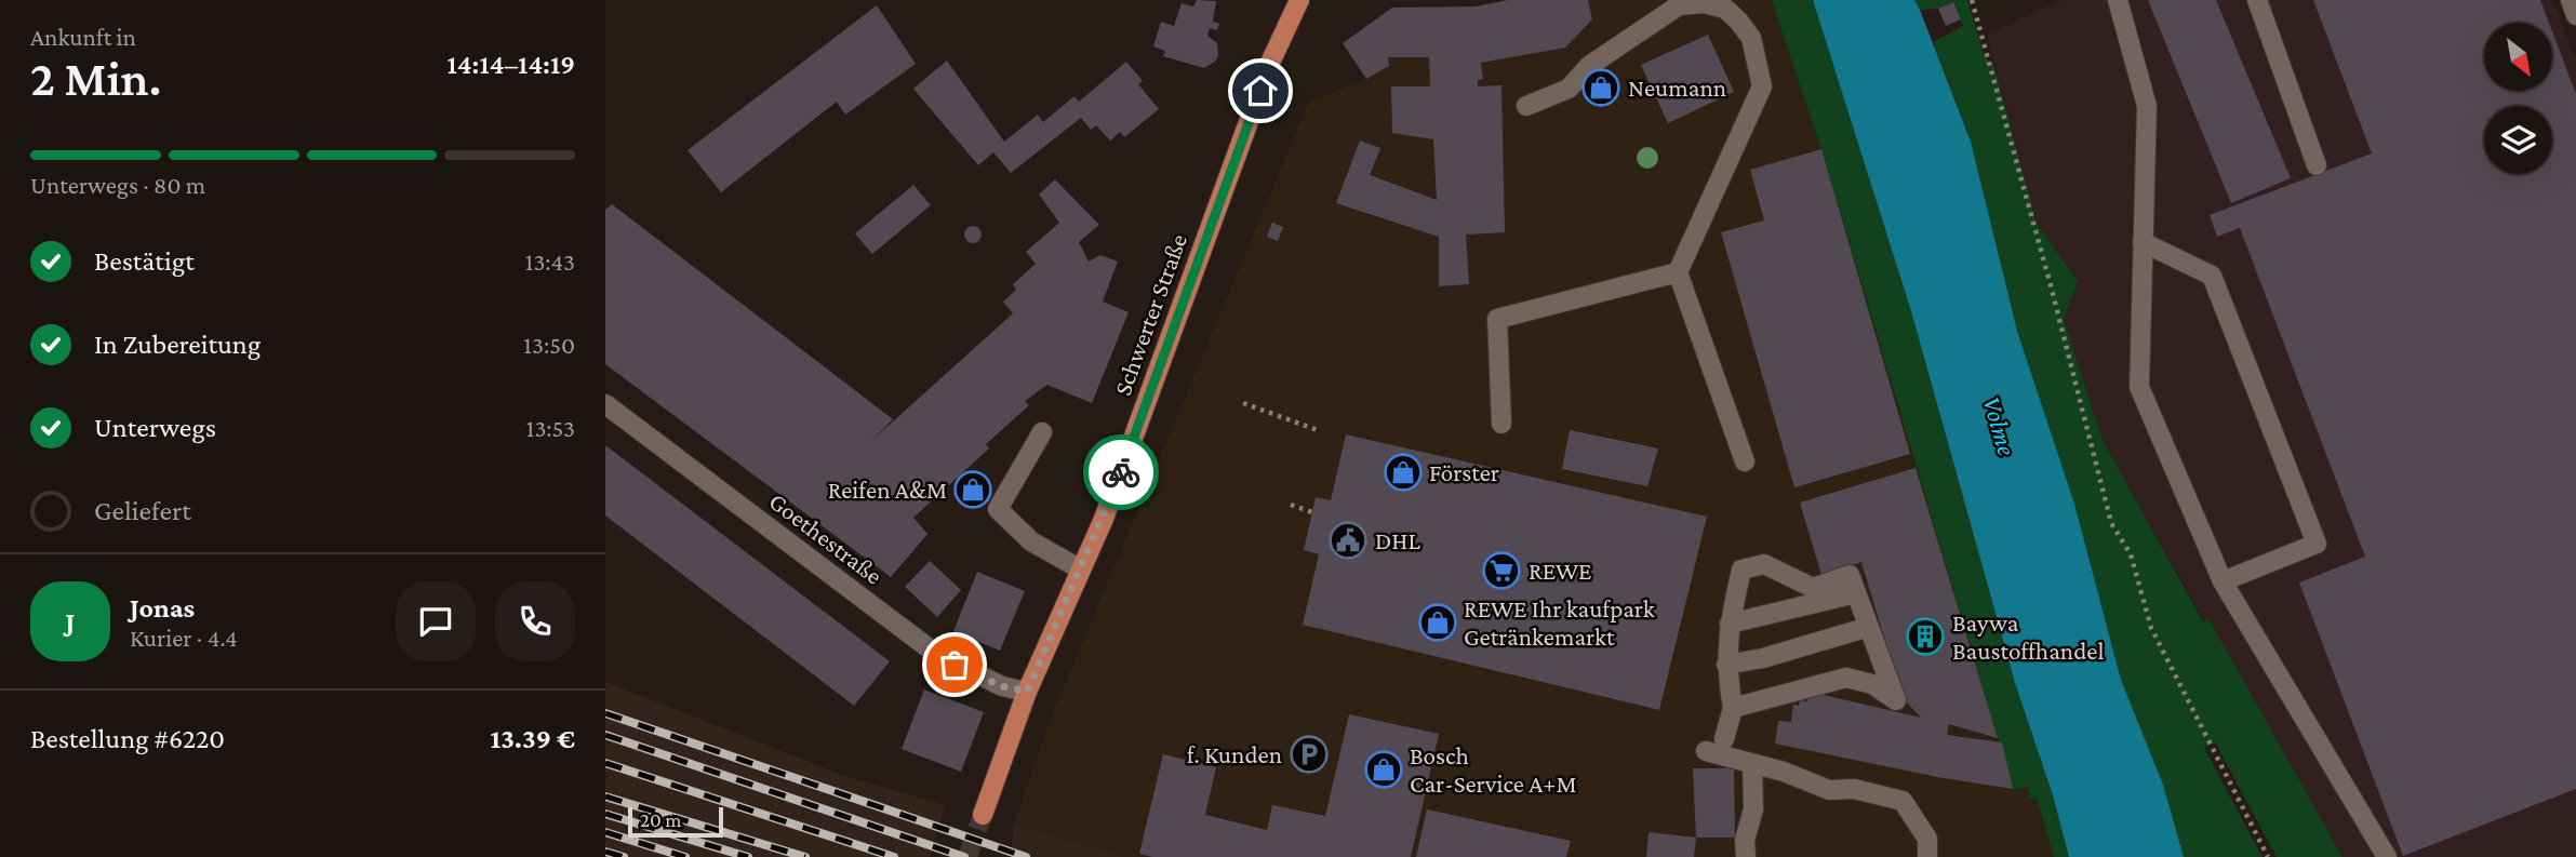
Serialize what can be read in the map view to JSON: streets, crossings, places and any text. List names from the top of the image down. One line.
{"streets":{"main road":["Schwerter Straße"],"street":["Goethestraße"]},"crossings":[["Schwerter Straße","Goethestraße"]],"water":["Volme"],"places":{"shop":["Neumann","Förster","Reifen A&M","REWE Ihr kaufpark Getränkemarkt","Bosch Car-Service A+M"],"public building":["DHL"],"supermarket":["REWE"],"building":["Baywa Baustoffhandel"],"parking":["f. Kunden"]},"scale_bar":"20 m","north":"bottom right","page":{"heading":["2 Min.","Ankunft in","14:14–14:19"],"panel":["Jonas","Kurier · 4.4","Bestellung #6220","13.39 €"],"bar":"Unterwegs · 80 m","list":[["Bestätigt","13:43"],["In Zubereitung","13:50"],["Unterwegs","13:53"],"Geliefert"],"round":"J","scale":"20 m"}}
